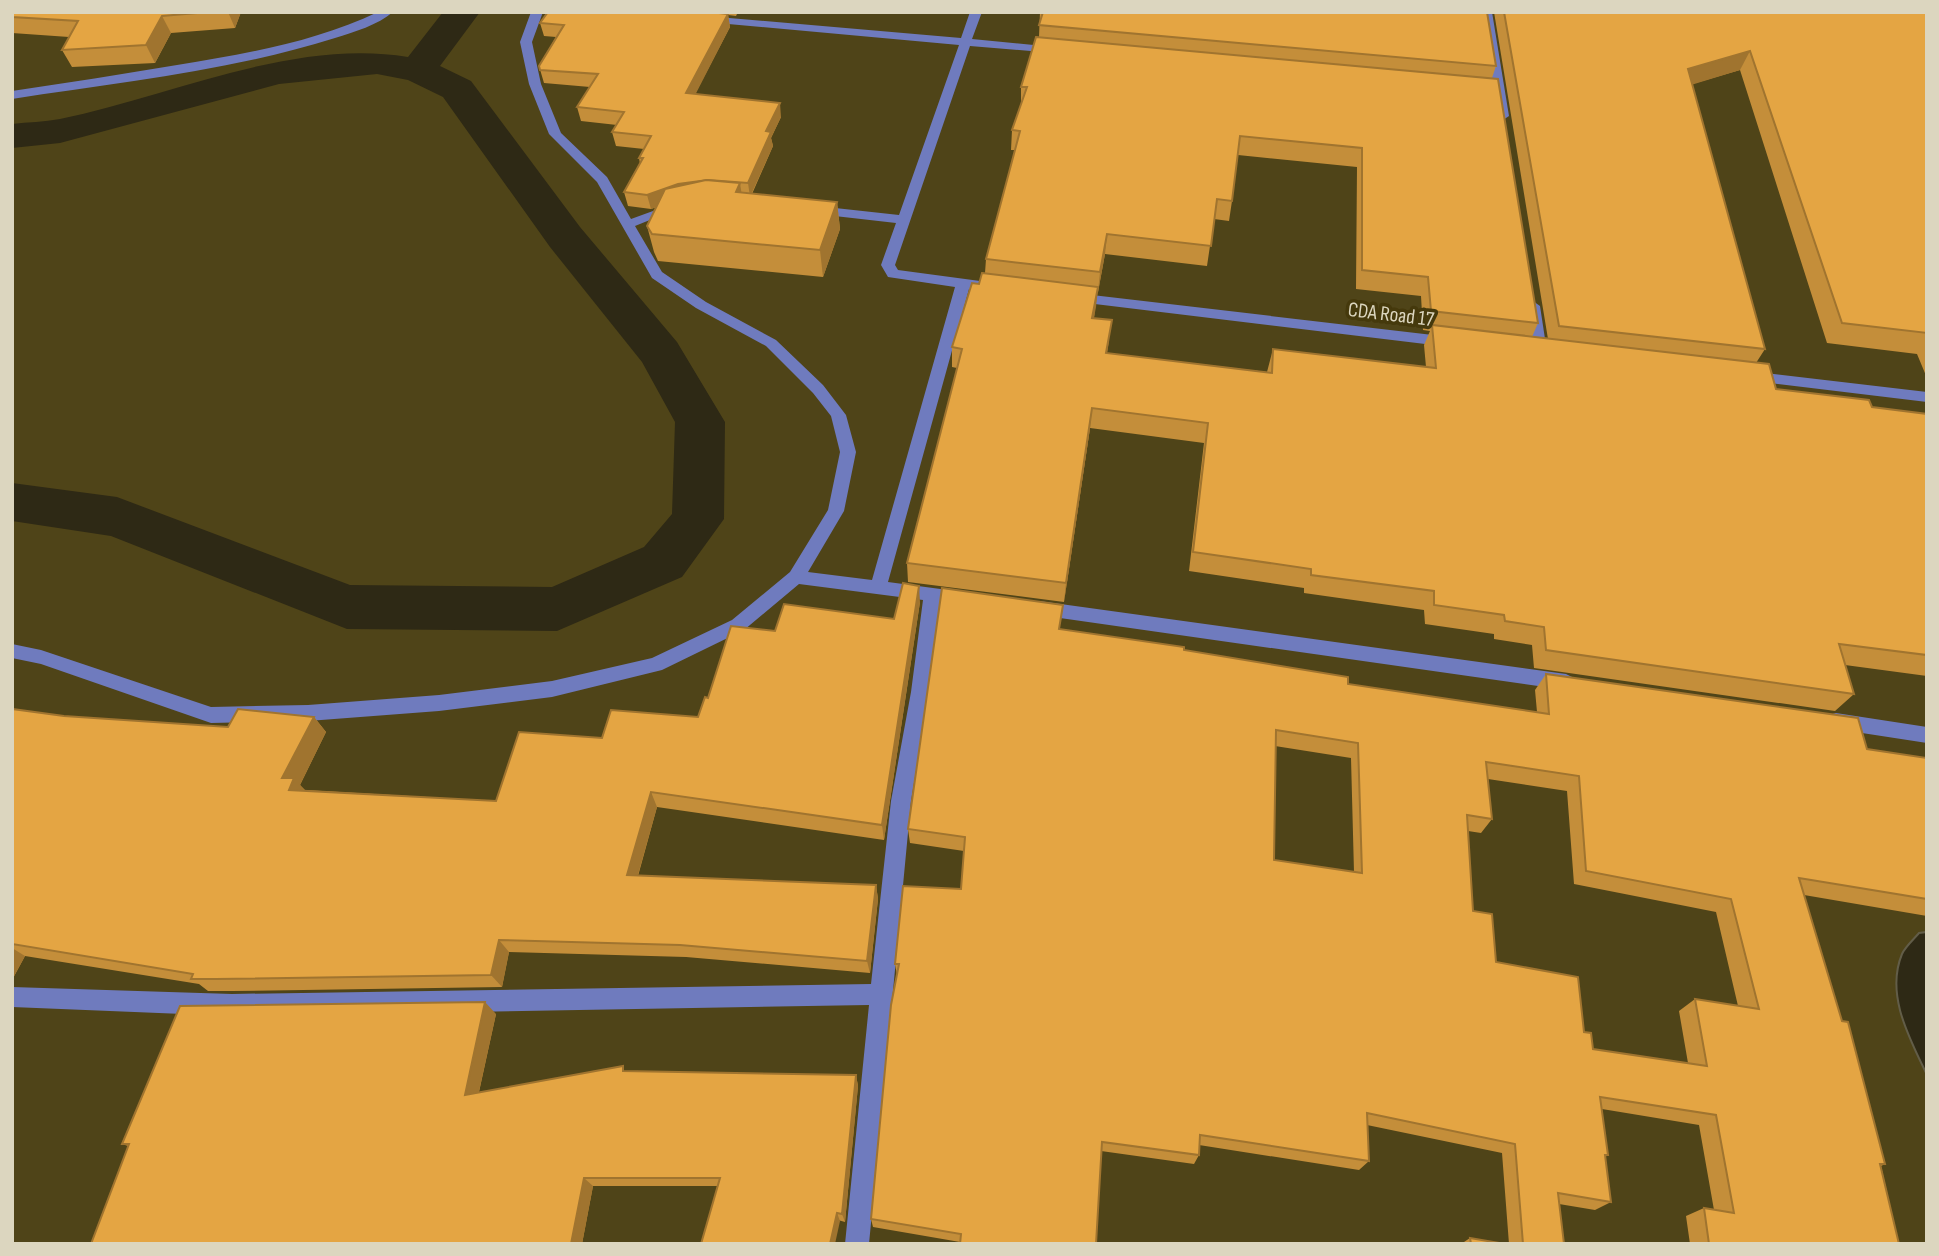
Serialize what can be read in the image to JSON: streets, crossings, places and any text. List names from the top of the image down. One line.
{"streets":{"street":["CDA Road 17"]}}
